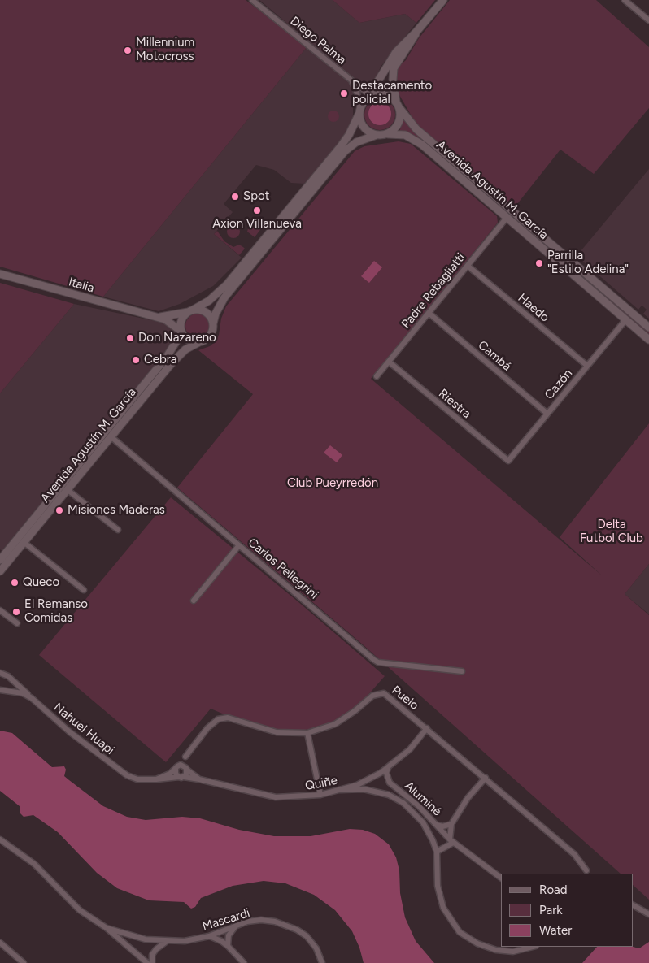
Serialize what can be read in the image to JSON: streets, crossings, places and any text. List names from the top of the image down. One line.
{"streets":{"main road":["Avenida Agustín M. García","Italia"],"street":["Diego Palma","Padre Rebagliatti","Haedo","Cambá","Cazón","Riestra","Carlos Pellegrini","Puelo","Nahuel Huapi","Quiñe","Aluminé","Mascardi"]},"crossings":[["Diego Palma","Avenida Agustín M. García"],["Avenida Agustín M. García","Italia"],["Avenida Agustín M. García","Padre Rebagliatti"],["Avenida Agustín M. García","Cazón"],["Avenida Agustín M. García","Carlos Pellegrini"],["Padre Rebagliatti","Haedo"],["Padre Rebagliatti","Cambá"],["Padre Rebagliatti","Riestra"],["Haedo","Cazón"],["Cambá","Cazón"],["Cazón","Riestra"],["Puelo","Nahuel Huapi"],["Puelo","Quiñe"],["Nahuel Huapi","Quiñe"],["Quiñe","Aluminé"]],"parks":["Club Pueyrredón","Delta Futbol Club"],"places":["Millennium Motocross","Destacamento policial","Spot","Axion Villanueva","Parrilla \"Estilo Adelina\"","Don Nazareno","Cebra","Misiones Maderas","Queco","El Remanso Comidas"],"legend":["Road","Park","Water"]}
